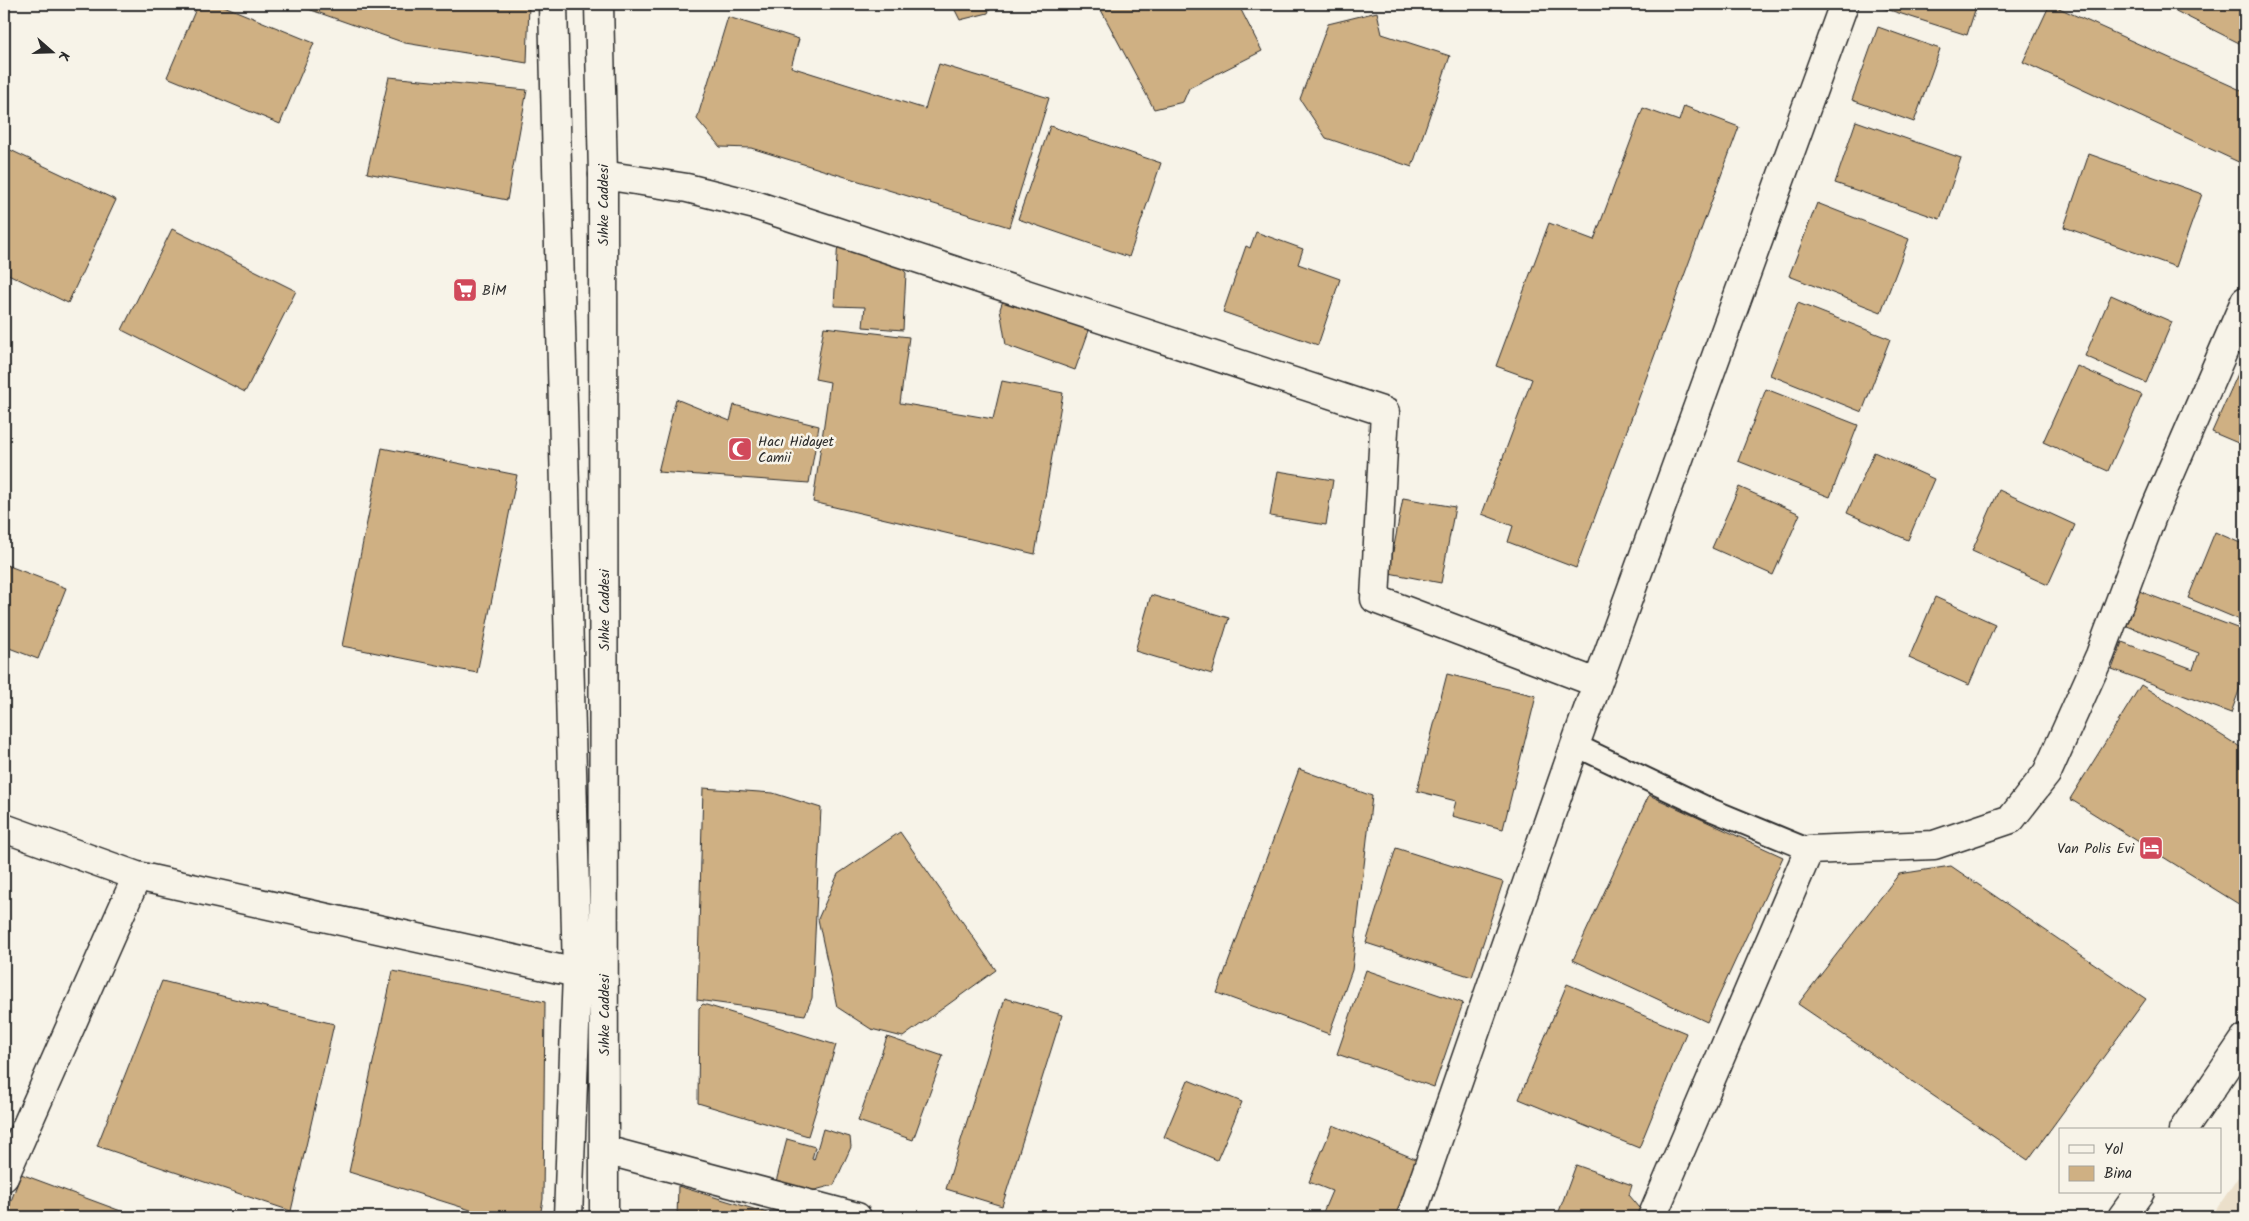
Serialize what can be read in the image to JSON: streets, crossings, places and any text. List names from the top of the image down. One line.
{"streets":{"street":["Sıhke Caddesi"]},"places":{"supermarket":["BİM"],"mosque":["Hacı Hidayet Camii"],"hotel":["Van Polis Evi"]},"legend":["Yol","Bina"],"north":"right"}
